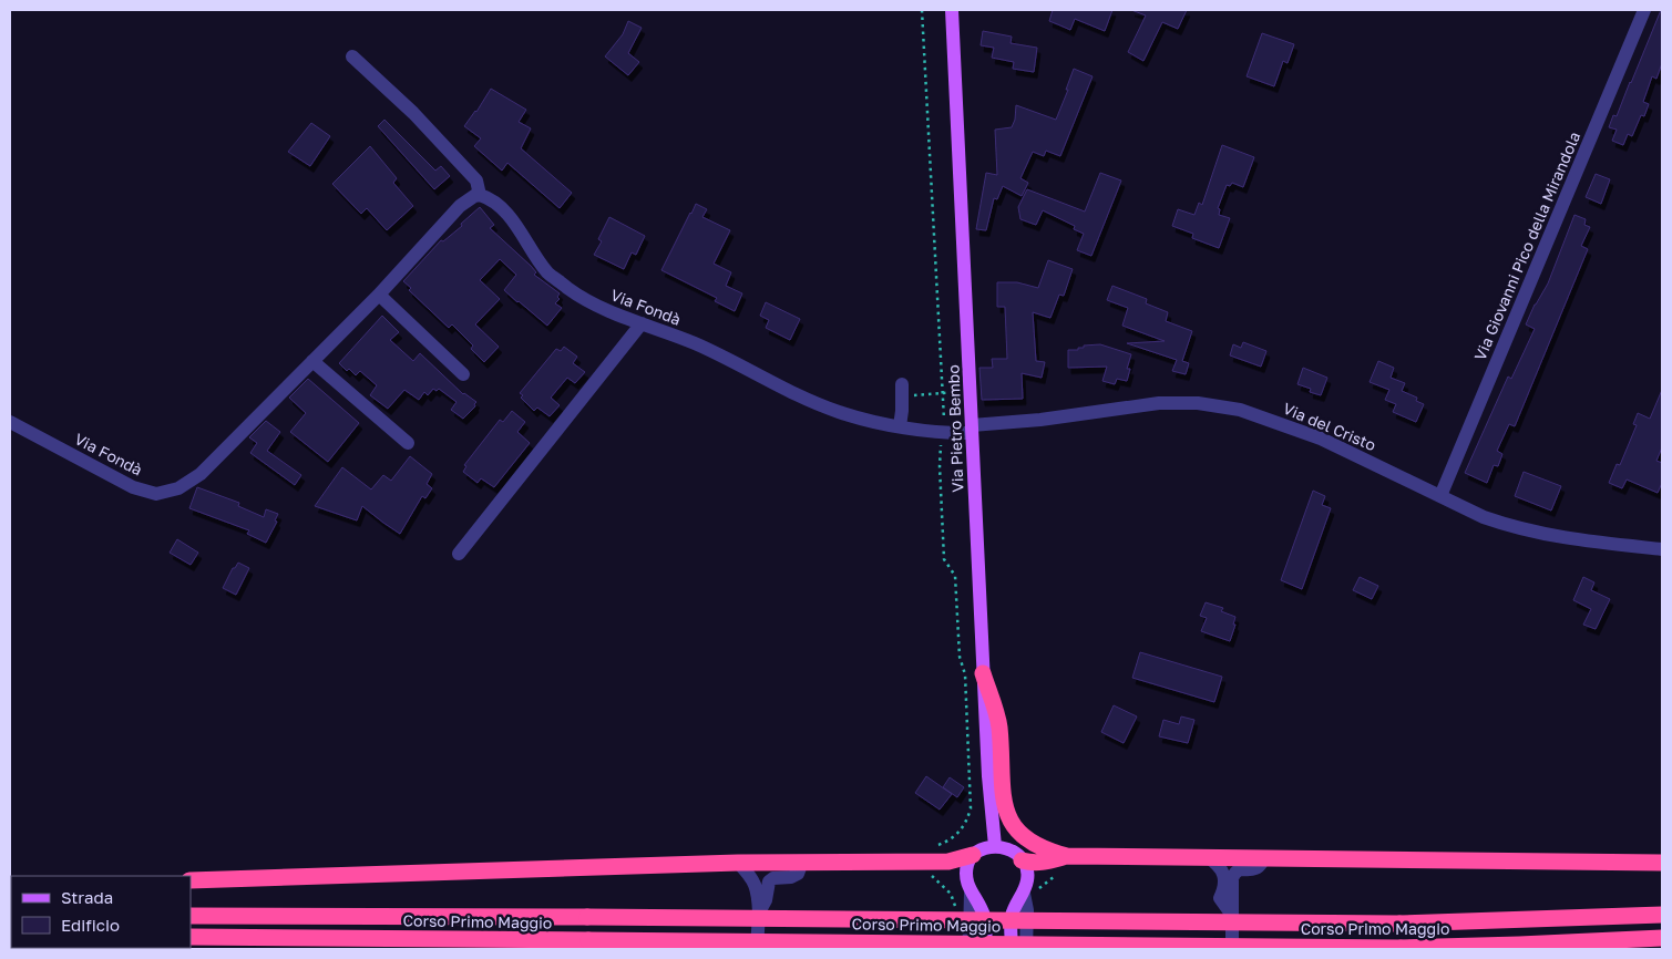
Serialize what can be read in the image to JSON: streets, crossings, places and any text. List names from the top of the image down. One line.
{"streets":{"highway":["Corso Primo Maggio"],"main road":["Via Pietro Bembo"],"street":["Via Giovanni Pico della Mirandola","Via Fondà","Via del Cristo"]},"crossings":[["Via Giovanni Pico della Mirandola","Via del Cristo"],["Via Fondà","Via del Cristo"],["Via Fondà","Via Pietro Bembo"],["Via del Cristo","Via Pietro Bembo"]],"legend":["Strada","Edificio"]}
